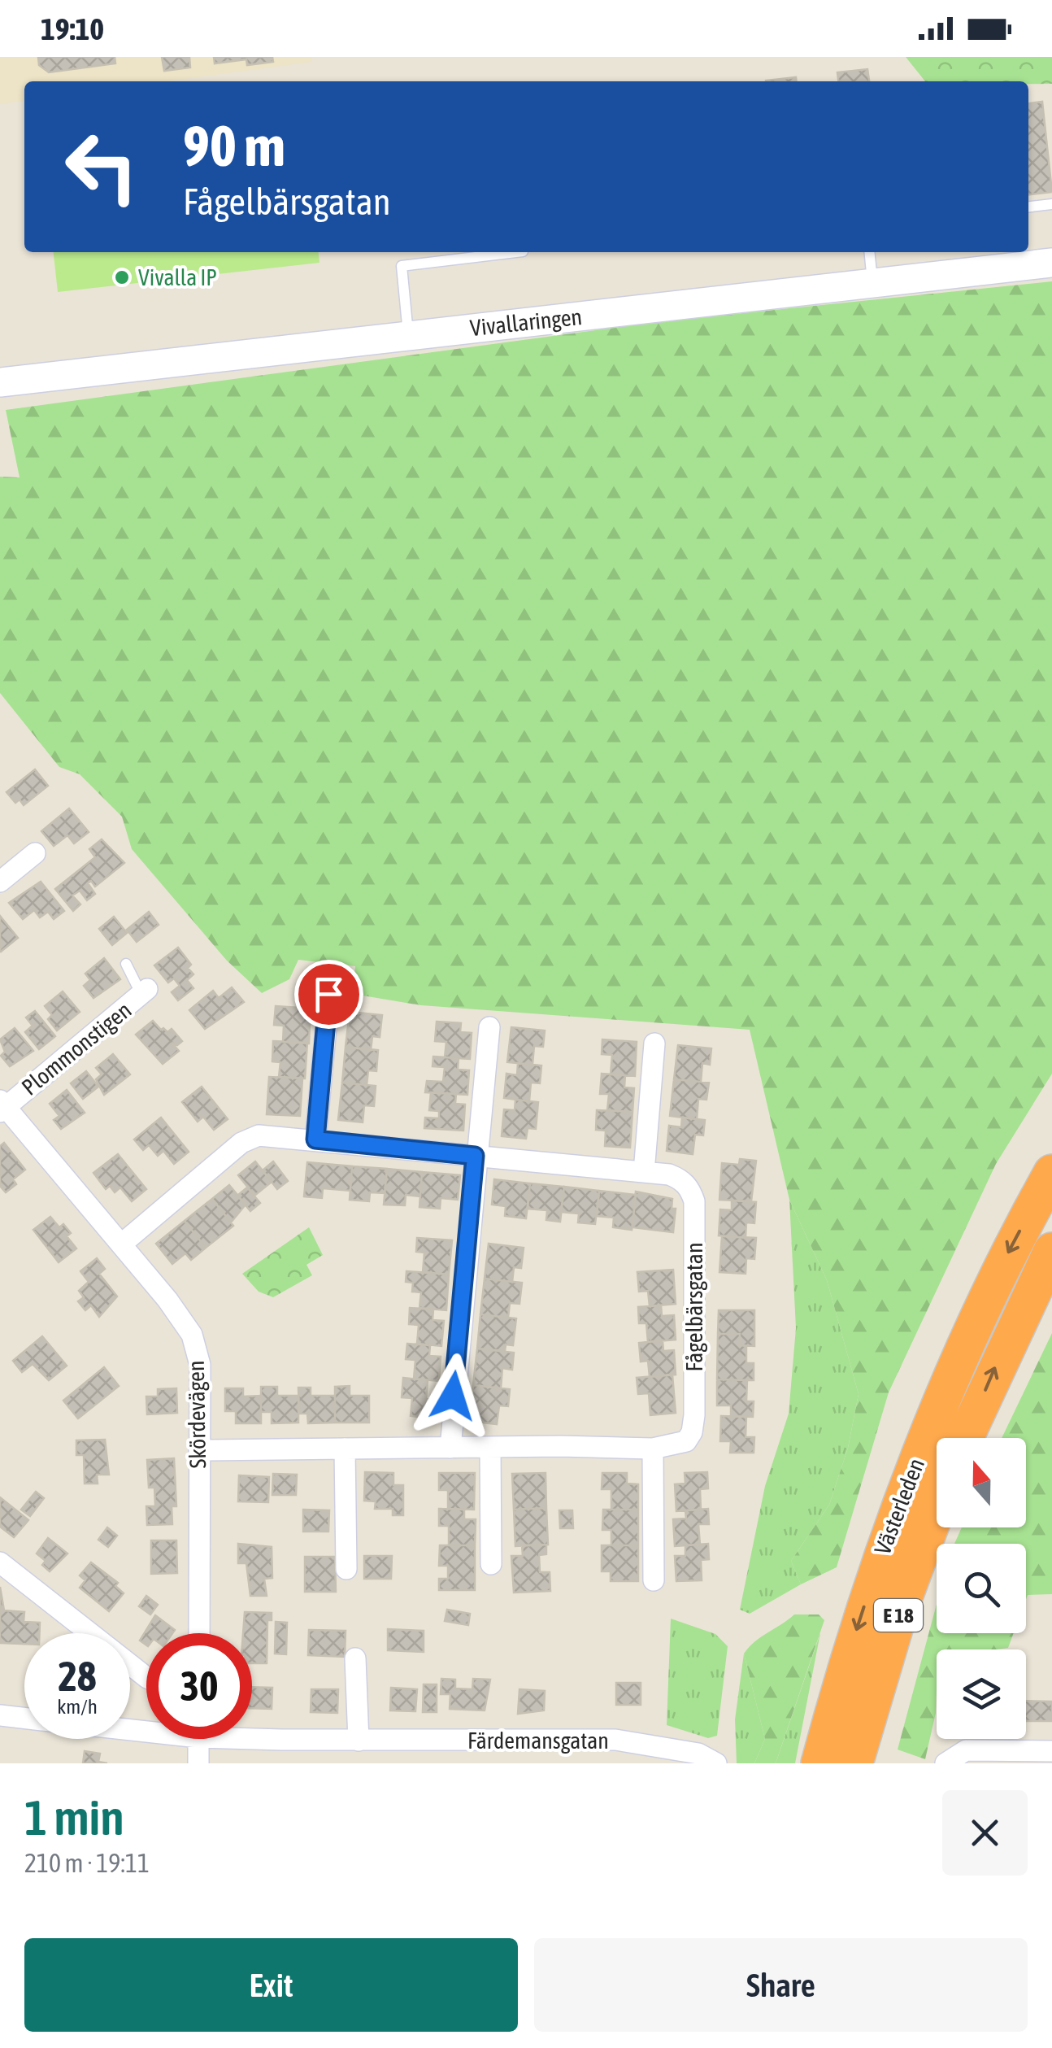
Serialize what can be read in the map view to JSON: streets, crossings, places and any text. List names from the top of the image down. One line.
{"streets":{"highway":["Västerleden","E 18"],"street":["Vivallaringen","Plommonstigen","Fågelbärsgatan","Skördevägen","Färdemansgatan"]},"crossings":[["Plommonstigen","Skördevägen"],["Fågelbärsgatan","Skördevägen"]],"places":["Vivalla IP"],"north":"top","page":{"status":"19:10","turn":["90 m","Fågelbärsgatan"],"speed":"28 km/h","limit":"30","heading":["1 min","210 m · 19:11"],"buttons":["Exit","Share"]}}
